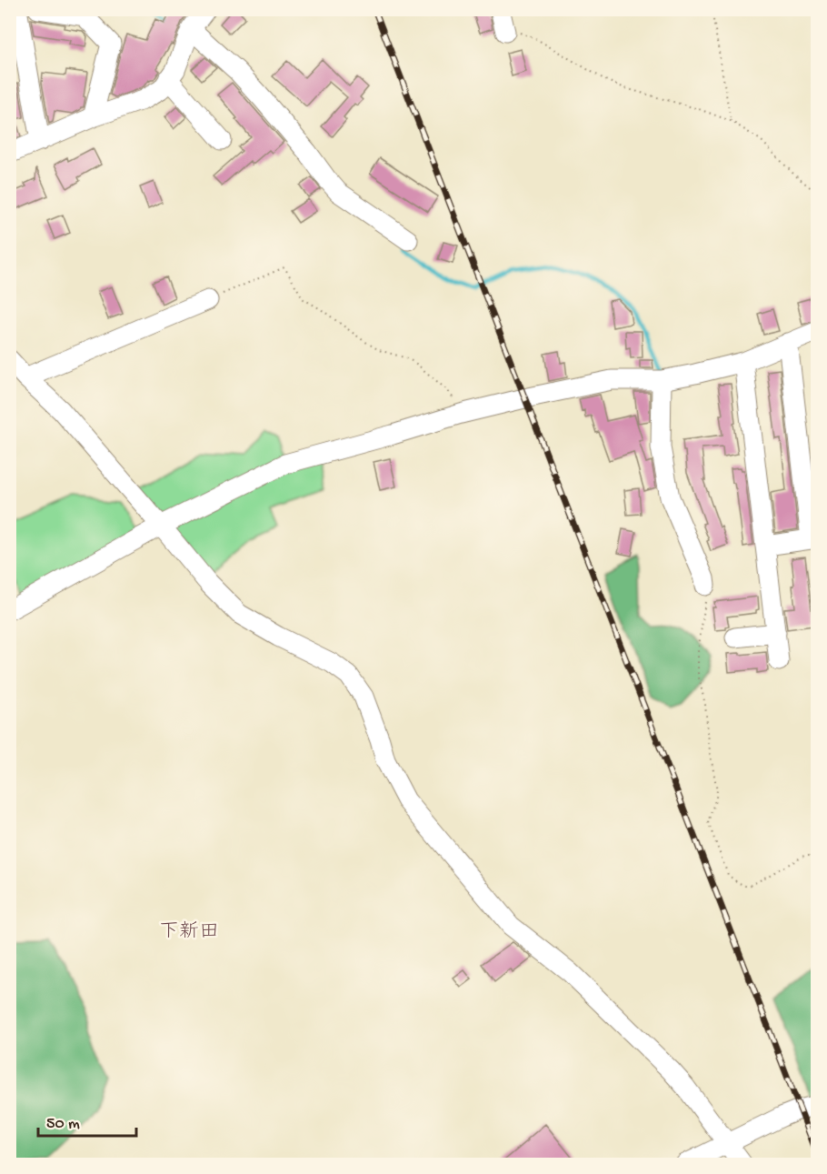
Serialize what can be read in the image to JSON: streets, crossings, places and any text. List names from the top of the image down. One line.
{"districts":["下新田"],"scale_bar":"50 m"}
